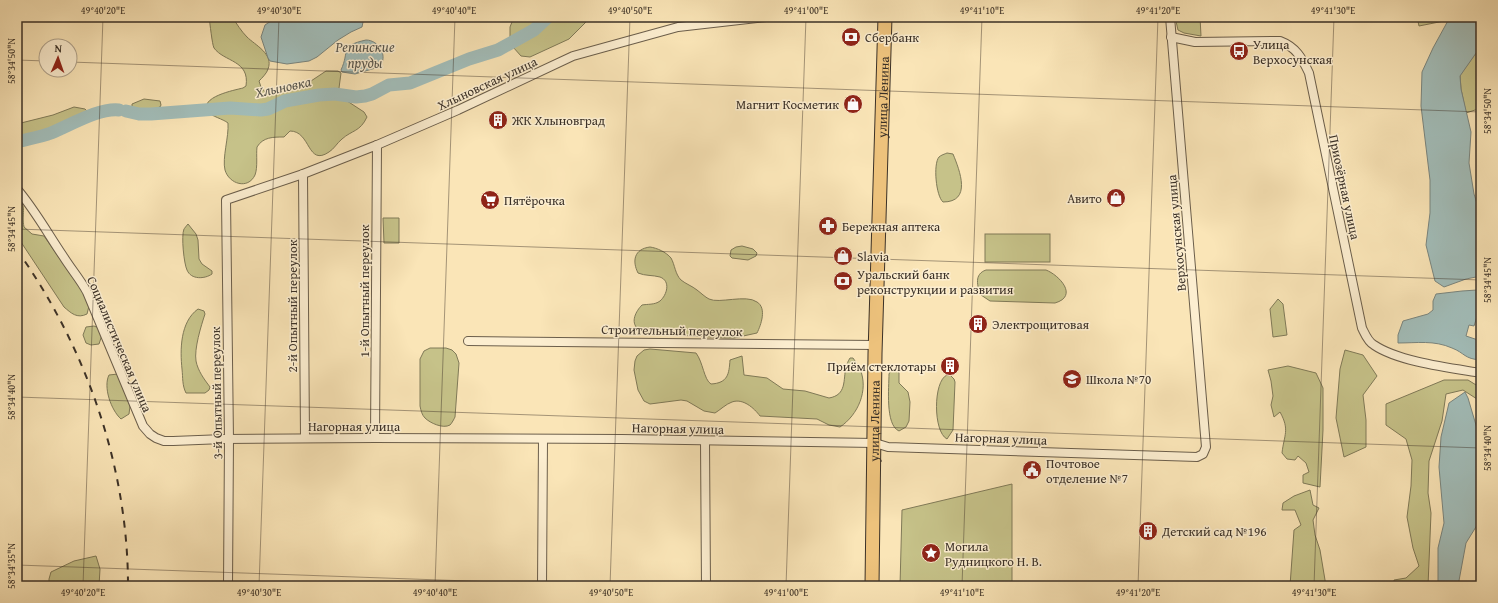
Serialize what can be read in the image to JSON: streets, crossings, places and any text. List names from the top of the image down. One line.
{"streets":{"main road":["улица Ленина"],"street":["Хлыновская улица","Приозёрная улица","Верхосунская улица","1-й Опытный переулок","2-й Опытный переулок","Строительный переулок","Социалистическая улица","3-й Опытный переулок","Нагорная улица"]},"crossings":[["Хлыновская улица","1-й Опытный переулок"],["Хлыновская улица","2-й Опытный переулок"],["Хлыновская улица","3-й Опытный переулок"],["улица Ленина","Строительный переулок"],["улица Ленина","Нагорная улица"],["Приозёрная улица","Верхосунская улица"],["Верхосунская улица","Нагорная улица"],["1-й Опытный переулок","Нагорная улица"],["2-й Опытный переулок","Нагорная улица"],["Социалистическая улица","Нагорная улица"],["3-й Опытный переулок","Нагорная улица"]],"water":["Репинские пруды","Хлыновка"],"places":{"bank":["Сбербанк","Уральский банк реконструкции и развития"],"bus stop":["Улица Верхосунская"],"shop":["Магнит Косметик","Авито","Slavia"],"building":["ЖК Хлыновград","Электрощитовая","Приём стеклотары","Детский сад №196"],"supermarket":["Пятёрочка"],"pharmacy":["Бережная аптека"],"school or university":["Школа №70"],"public building":["Почтовое отделение №7"],"place":["Могила Рудницкого Н. В."]},"north":"top","coordinates":["49°40'20\"E","49°40'30\"E","49°40'40\"E","49°40'50\"E","49°41'00\"E","49°41'10\"E","49°41'20\"E","49°41'30\"E","58°34'50\"N","58°34'45\"N","58°34'40\"N","58°34'35\"N"]}
